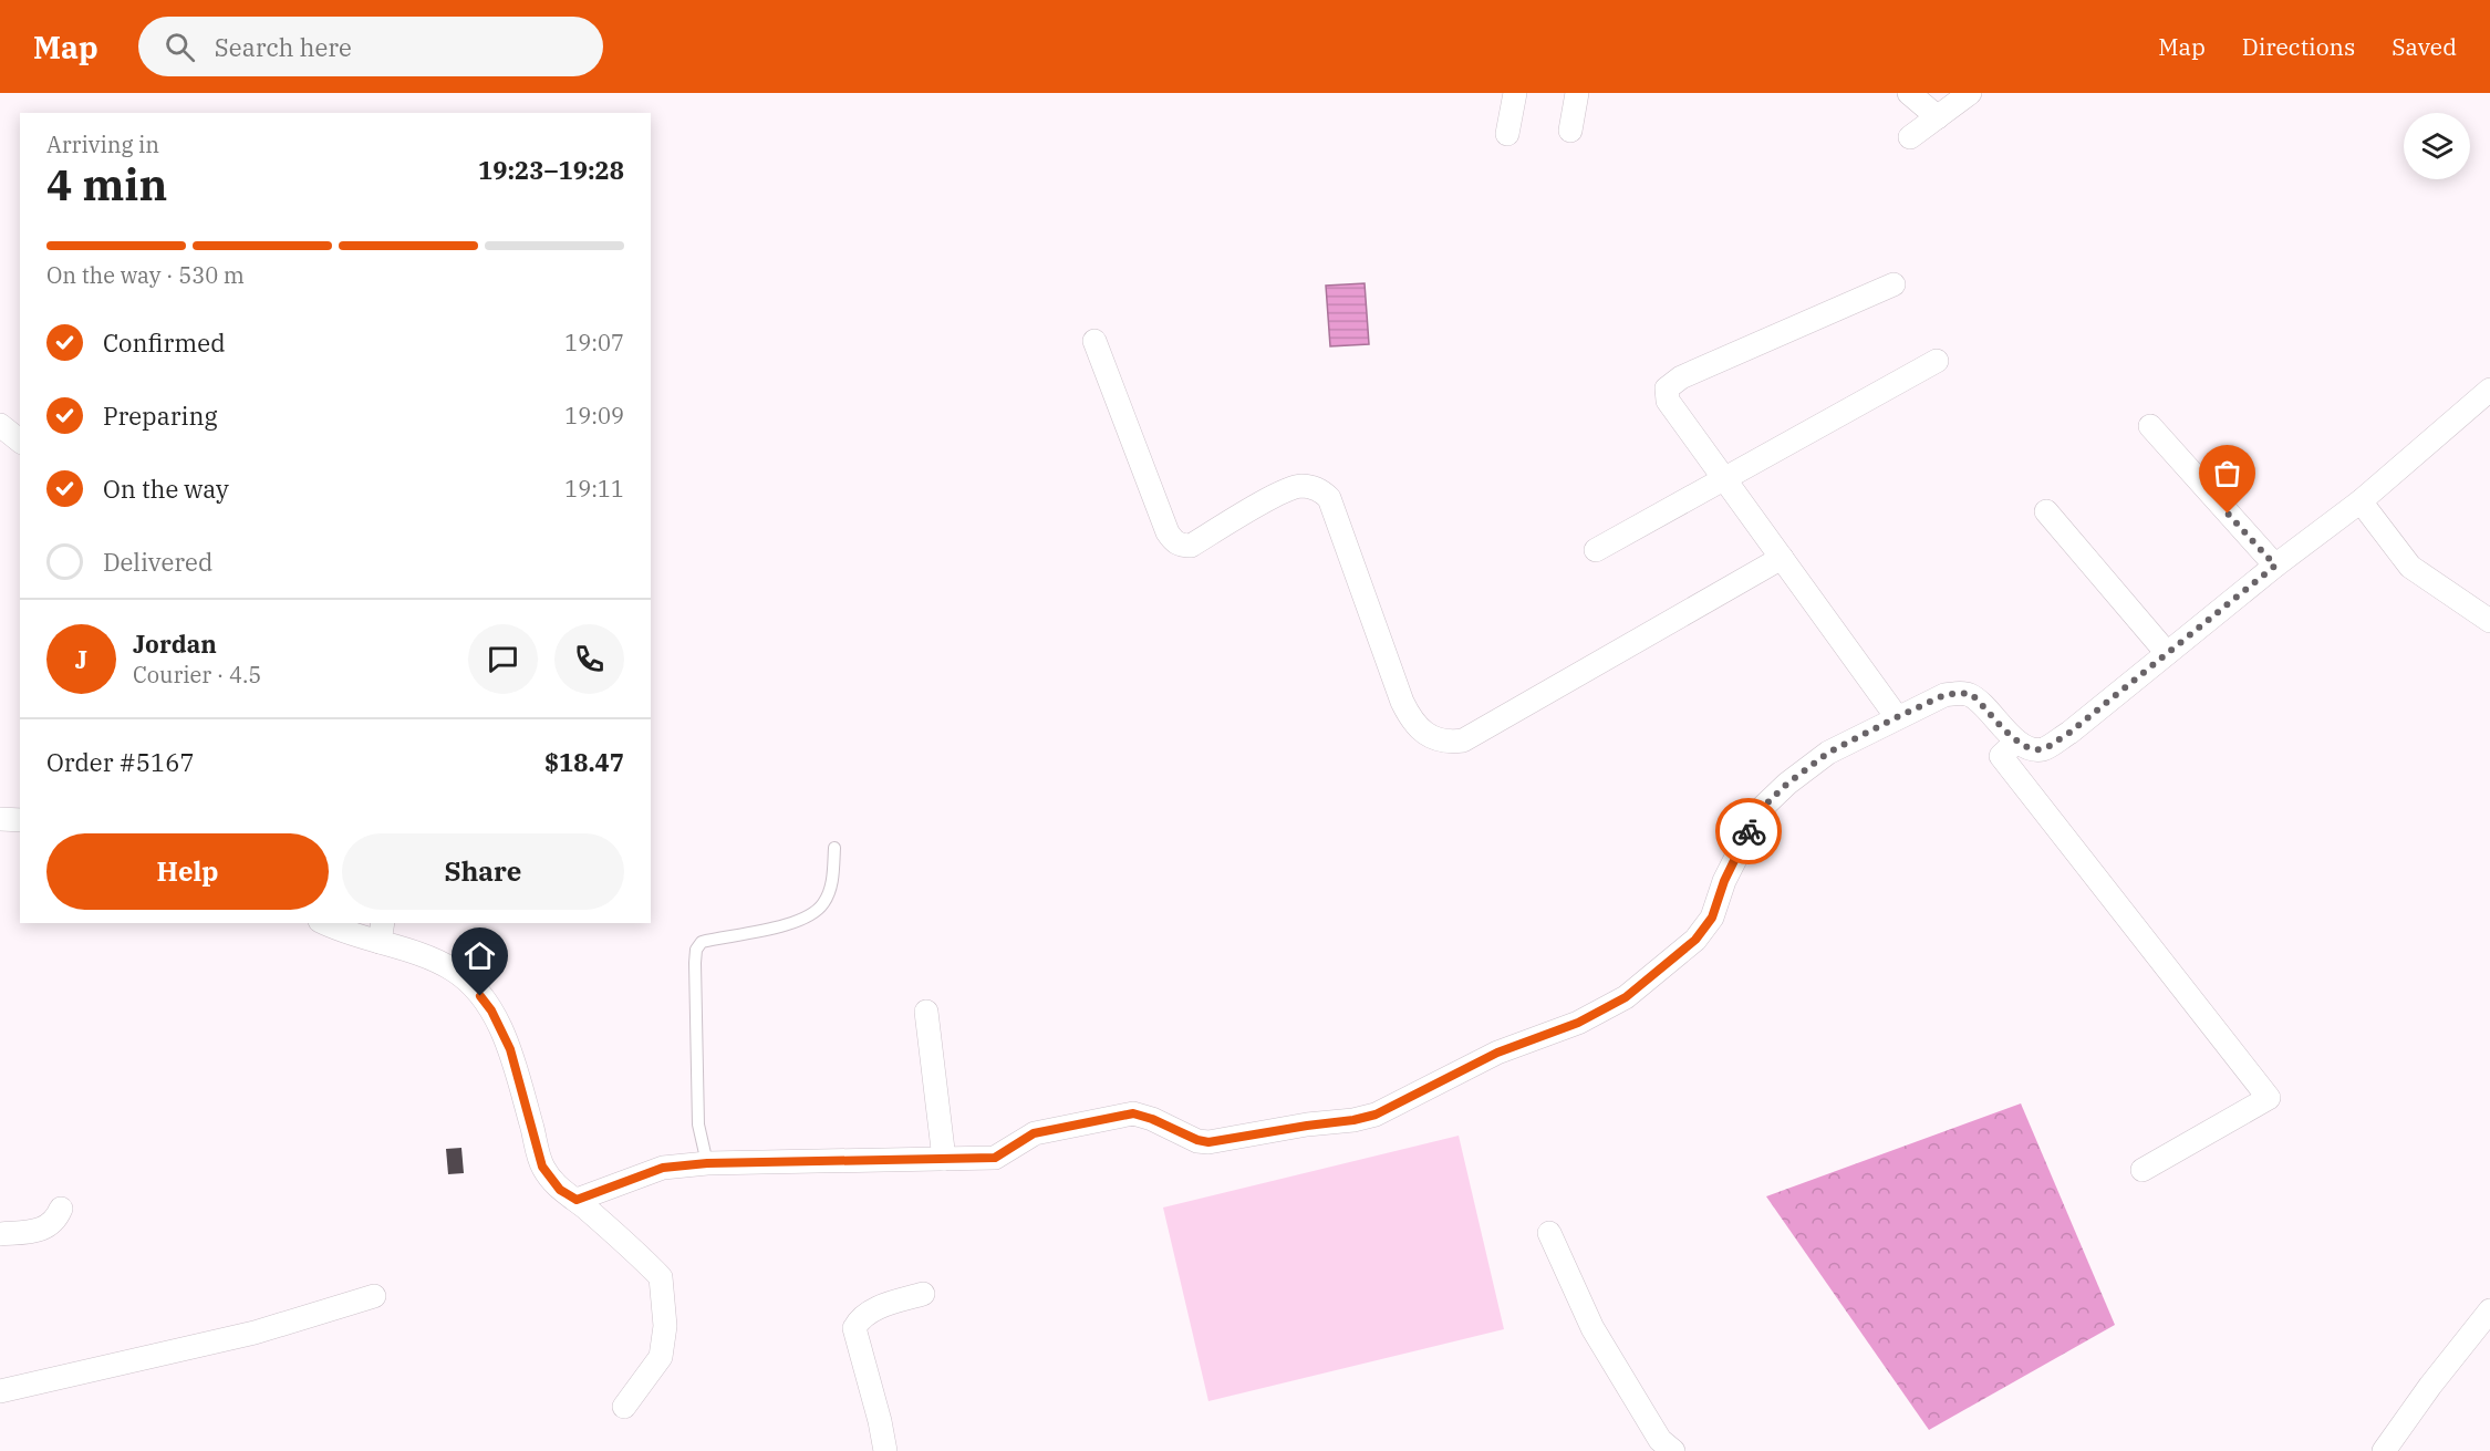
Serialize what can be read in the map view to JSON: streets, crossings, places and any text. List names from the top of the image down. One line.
{"page":{"header":"Map","search":"Search here","nav":["Map","Directions","Saved"],"heading":["4 min","Arriving in","19:23–19:28"],"panel":["Jordan","Courier · 4.5","Order #5167","$18.47"],"bar":"On the way · 530 m","list":[["Confirmed","19:07"],["Preparing","19:09"],["On the way","19:11"],"Delivered"],"round":"J","buttons":["Help","Share"]}}
